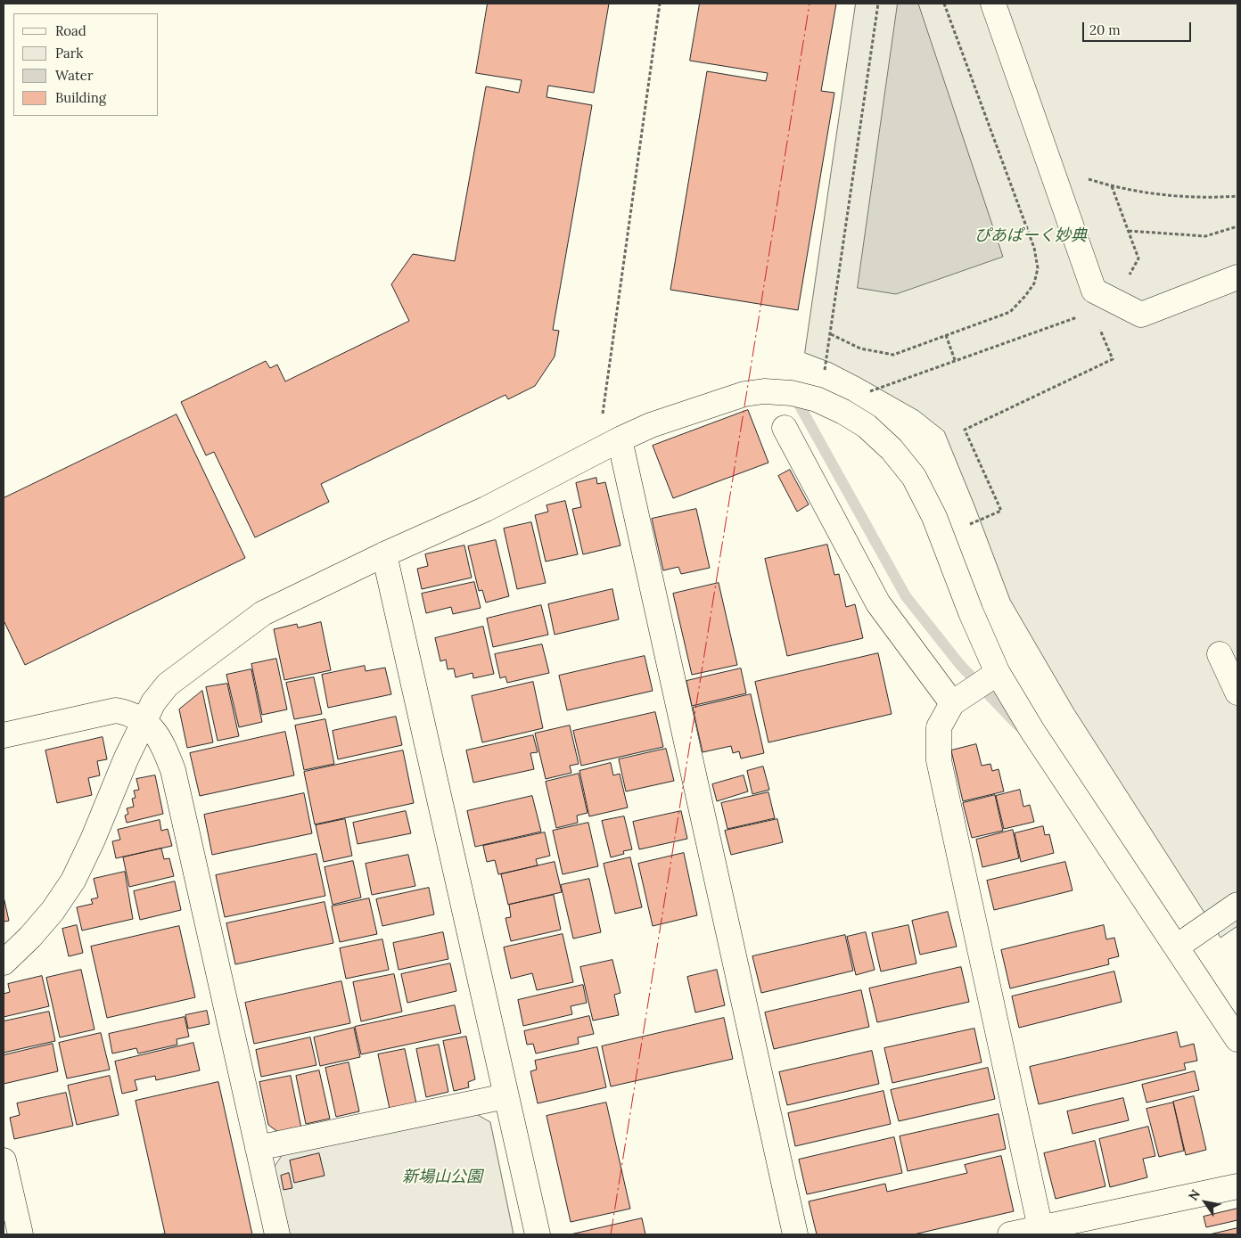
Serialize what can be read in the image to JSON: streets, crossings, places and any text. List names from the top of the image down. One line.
{"parks":["ぴあぱーく妙典","新場山公園"],"legend":["Road","Park","Water","Building"],"scale_bar":"20 m","north":"top left"}
